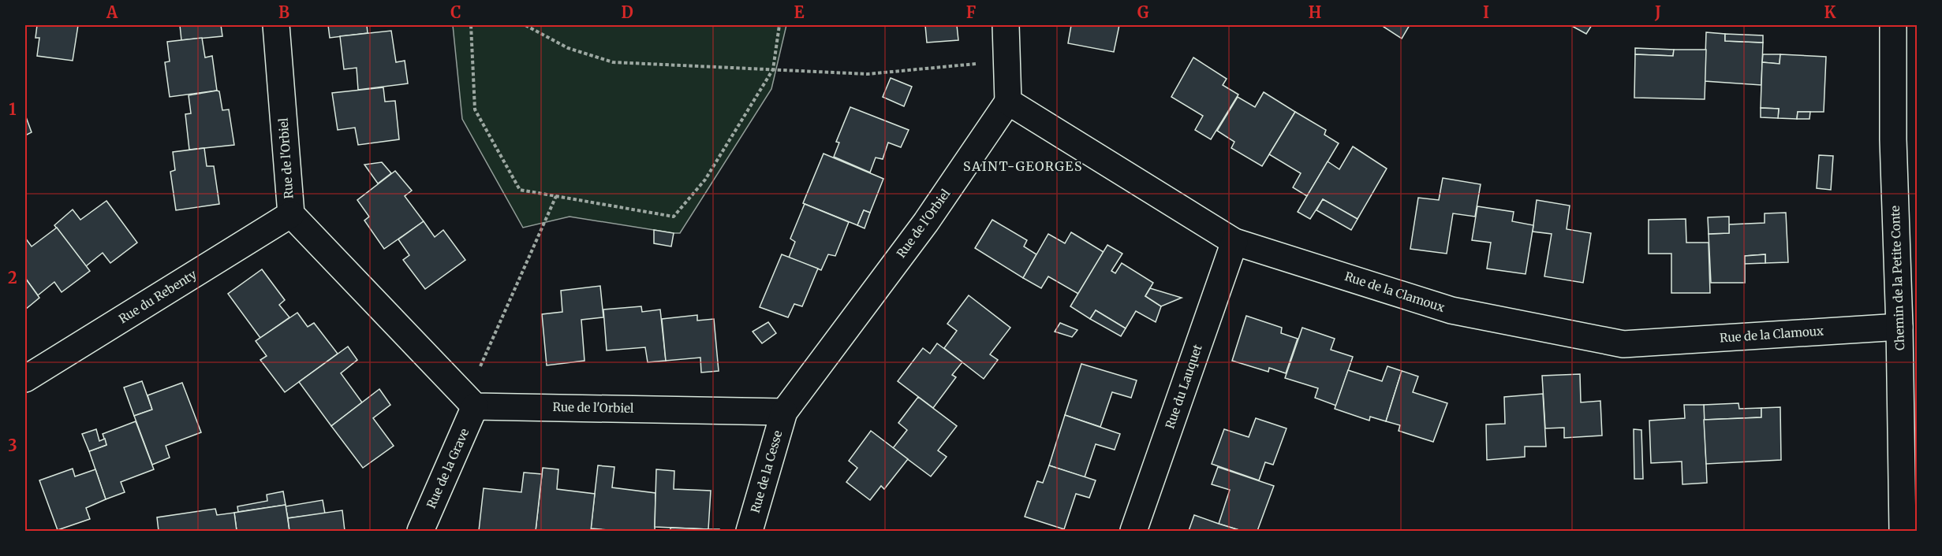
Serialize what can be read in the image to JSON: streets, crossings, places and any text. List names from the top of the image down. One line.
{"streets":{"street":["Rue de l'Orbiel","Chemin de la Petite Conte","Rue de la Clamoux","Rue du Rebenty","Rue du Lauquet","Rue de la Grave","Rue de la Cesse"]},"crossings":[["Rue de l'Orbiel","Rue de la Clamoux"],["Rue de l'Orbiel","Rue du Rebenty"],["Rue de l'Orbiel","Rue de la Grave"],["Rue de l'Orbiel","Rue de la Cesse"],["Chemin de la Petite Conte","Rue de la Clamoux"],["Rue de la Clamoux","Rue du Lauquet"]],"districts":["SAINT-GEORGES"],"grid":{"columns":["A","B","C","D","E","F","G","H","I","J","K"],"rows":["1","2","3"]}}
